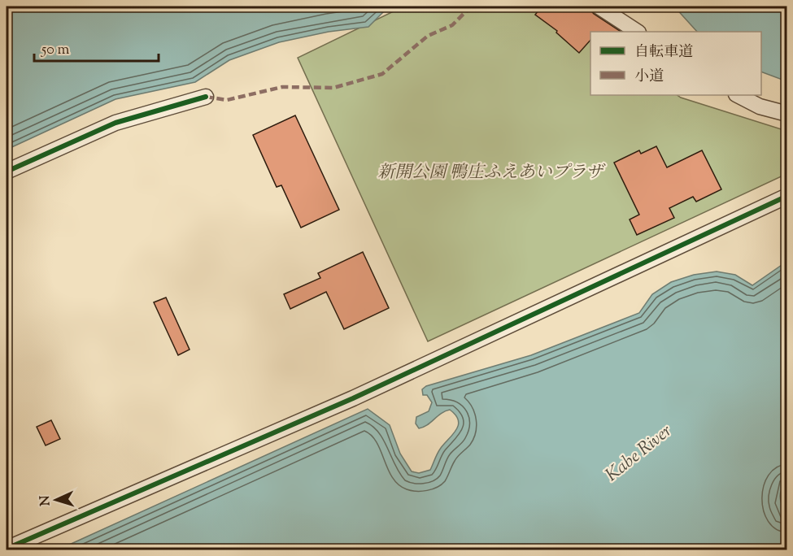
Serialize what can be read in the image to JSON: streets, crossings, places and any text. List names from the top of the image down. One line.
{"water":["Kabe River"],"parks":["新開公園 鴨庄ふえあいプラザ"],"legend":["自転車道","小道"],"scale_bar":"50 m","north":"left"}
